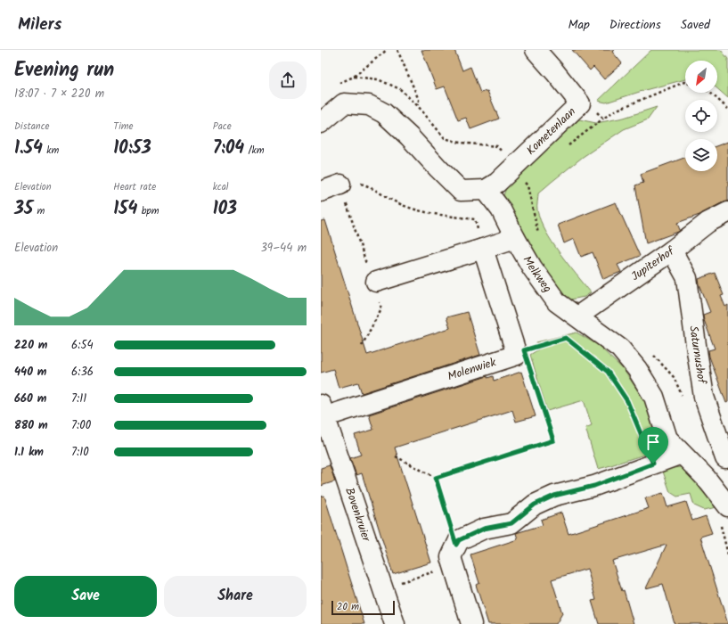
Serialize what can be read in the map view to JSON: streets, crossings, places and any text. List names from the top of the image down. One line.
{"streets":{"street":["Kometenlaan","Jupiterhof","Melkweg","Saturnushof","Molenwiek","Bovenkruier"]},"crossings":[["Kometenlaan","Melkweg"],["Jupiterhof","Melkweg"],["Jupiterhof","Saturnushof"],["Molenwiek","Bovenkruier"]],"scale_bar":"20 m","north":"bottom left","page":{"header":"Milers","nav":["Map","Directions","Saved"],"heading":["Evening run","18:07 · 7 × 220 m"],"stats":[["Distance","1.54 km"],["Time","10:53"],["Pace","7:04 /km"],["Elevation","35 m"],["Heart rate","154 bpm"],["kcal","103"]],"chart":["Elevation","39–44 m"],"list":[{"name":"220 m","note":"6:54"},{"name":"440 m","note":"6:36"},{"name":"660 m","note":"7:11"},{"name":"880 m","note":"7:00"},{"name":"1.1 km","note":"7:10"}],"buttons":["Save","Share"],"scale":"20 m"}}
